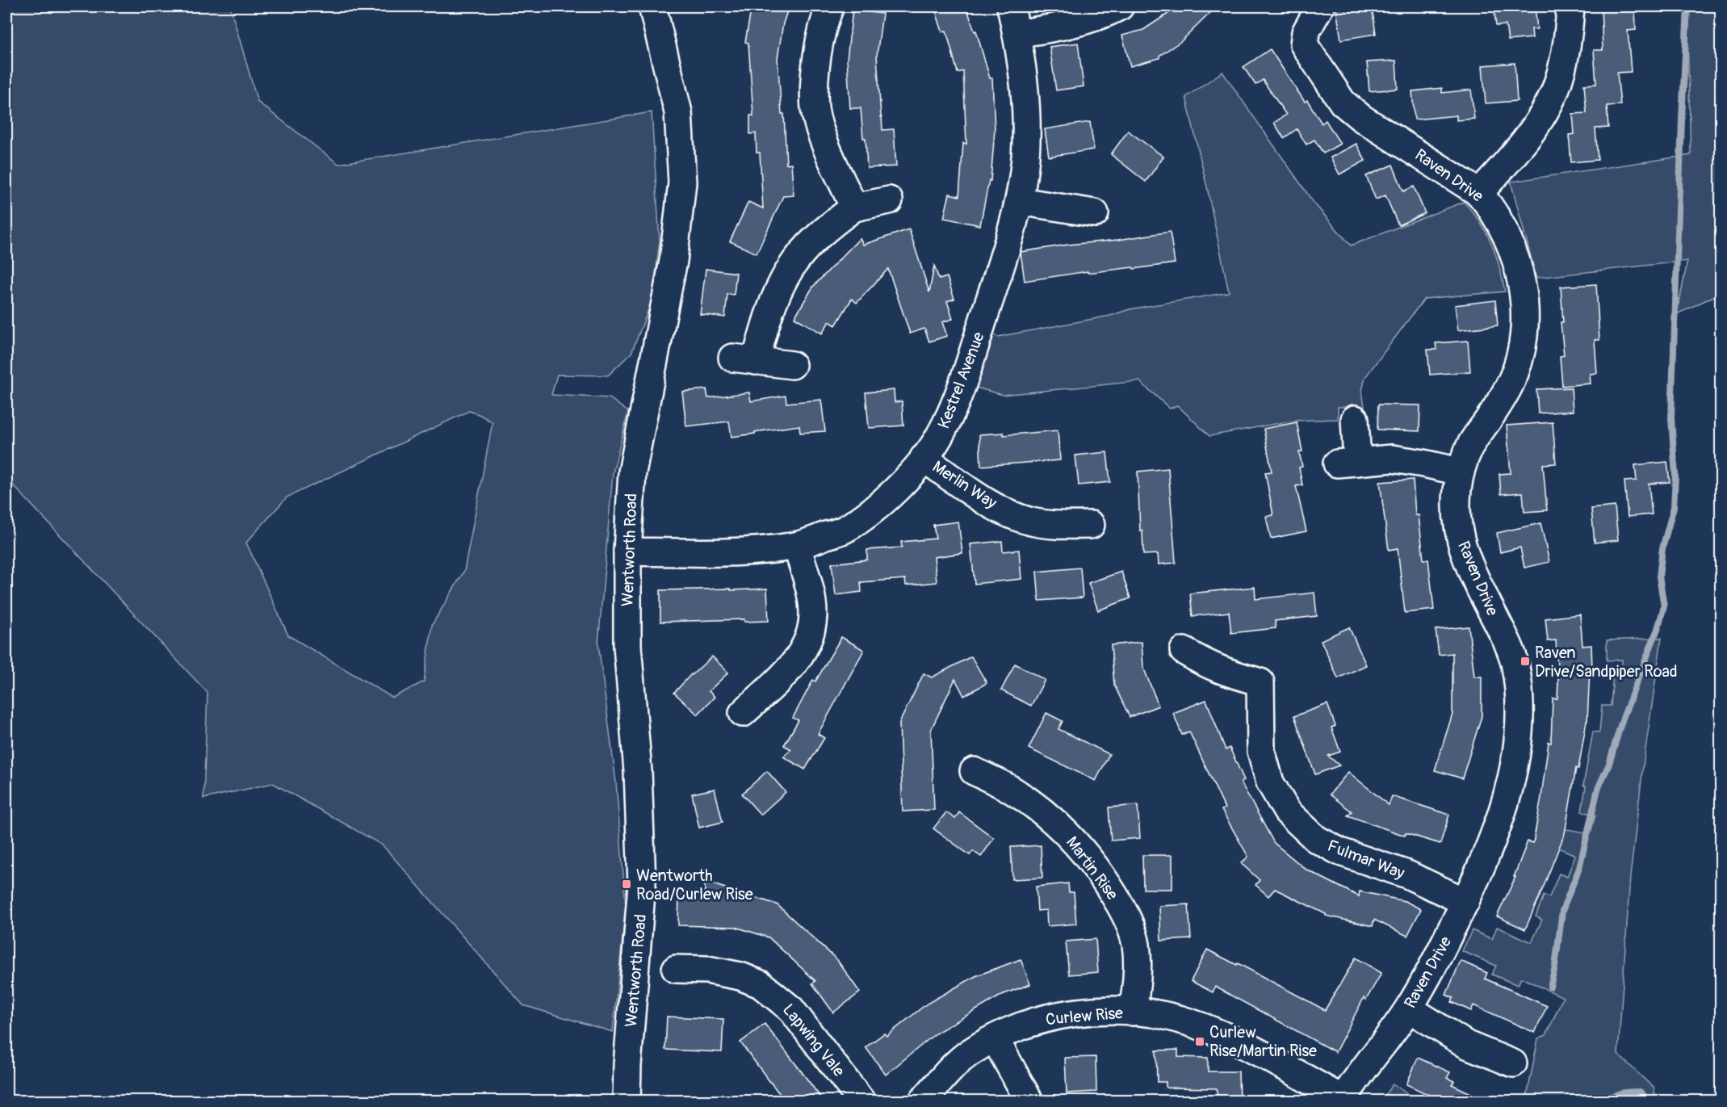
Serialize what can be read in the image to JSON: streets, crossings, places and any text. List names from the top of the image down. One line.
{"streets":{"street":["Raven Drive","Kestrel Avenue","Merlin Way","Wentworth Road","Fulmar Way","Martin Rise","Curlew Rise","Lapwing Vale"]},"crossings":[["Raven Drive","Fulmar Way"],["Raven Drive","Curlew Rise"],["Kestrel Avenue","Merlin Way"],["Kestrel Avenue","Wentworth Road"],["Martin Rise","Curlew Rise"]],"places":{"transit":["Raven Drive/Sandpiper Road","Wentworth Road/Curlew Rise","Curlew Rise/Martin Rise"]}}
